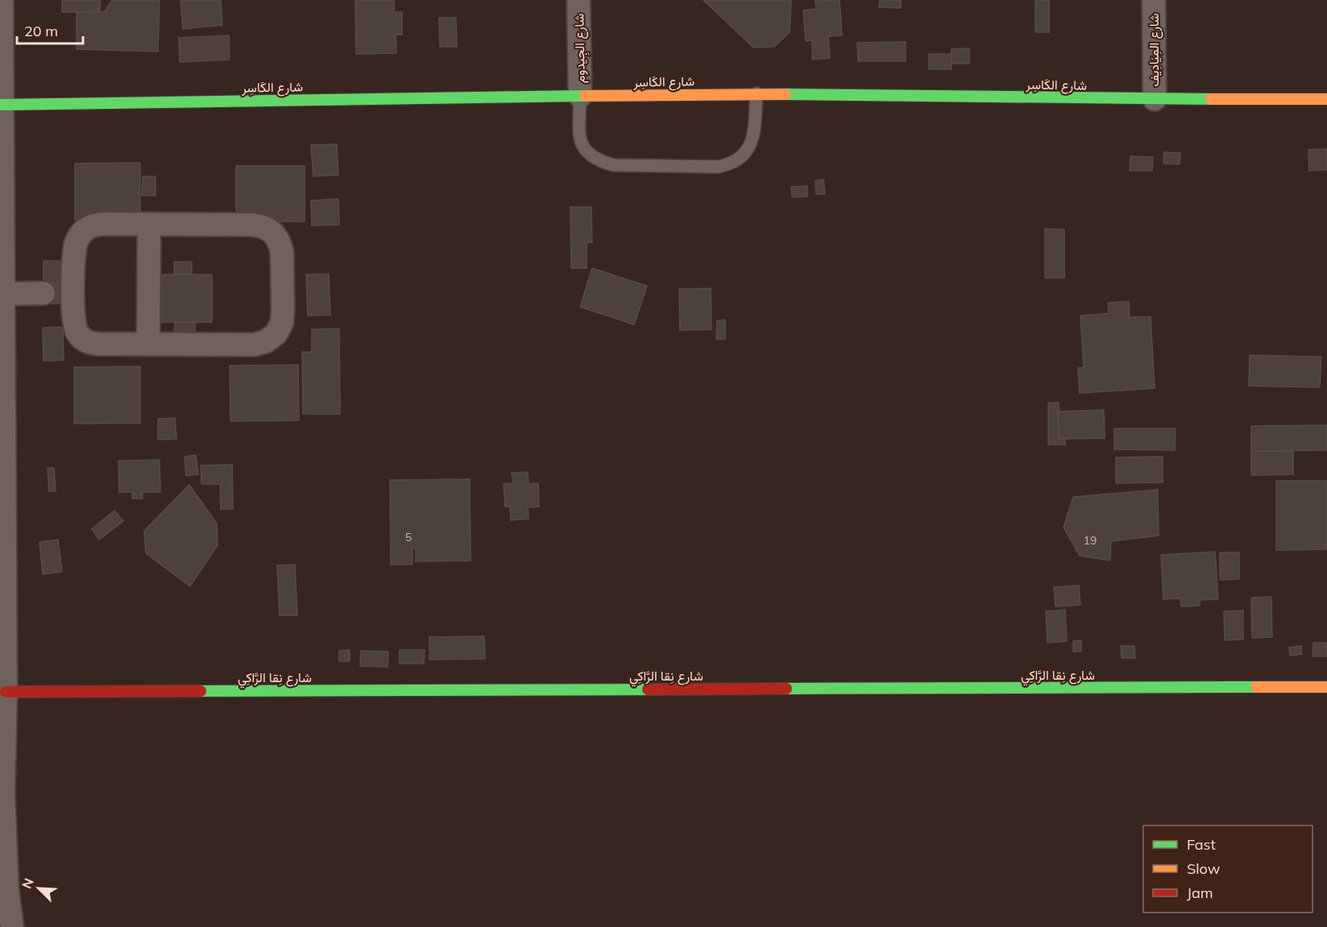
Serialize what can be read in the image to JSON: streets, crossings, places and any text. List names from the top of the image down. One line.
{"streets":{"street":["شارع الجِيدوم","شارع المِيَادِيف","شارع الكَاسِر","شارع نِقا الرَّاكِي"]},"crossings":[["شارع الجِيدوم","شارع الكَاسِر"],["شارع المِيَادِيف","شارع الكَاسِر"]],"house_numbers":["5","19"],"legend":["Fast","Slow","Jam"],"scale_bar":"20 m","north":"top left"}
